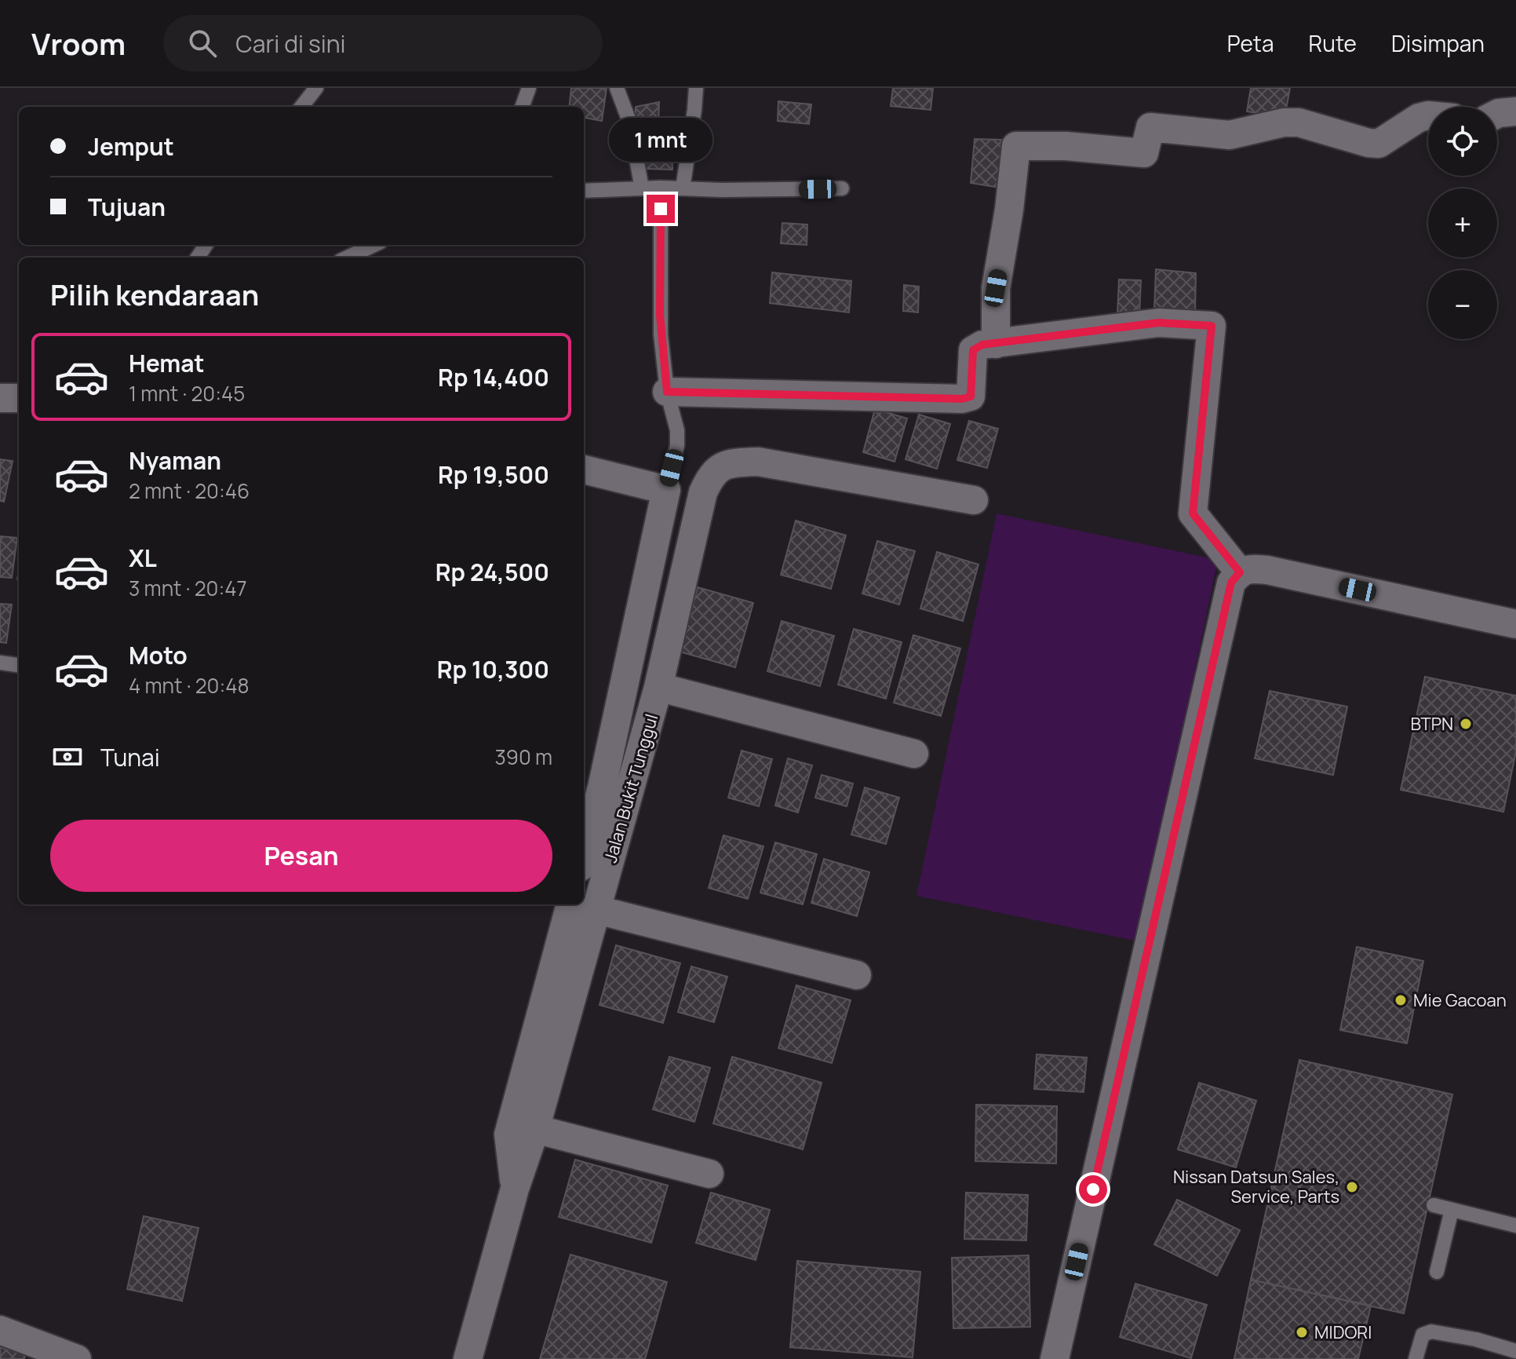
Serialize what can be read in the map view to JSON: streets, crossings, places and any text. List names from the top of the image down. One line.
{"streets":{"street":["Jalan Bukit Tunggul"]},"places":["BTPN","Mie Gacoan","Nissan Datsun Sales, Service, Parts","MIDORI"],"page":{"header":"Vroom","search":"Cari di sini","nav":["Peta","Rute","Disimpan"],"map_buttons":["+","−"],"banner":["Jemput","Tujuan"],"bubble":"1 mnt","heading":"Pilih kendaraan","list":[{"name":"Hemat","note":"1 mnt · 20:45","value":"Rp 14,400"},{"name":"Nyaman","note":"2 mnt · 20:46","value":"Rp 19,500"},{"name":"XL","note":"3 mnt · 20:47","value":"Rp 24,500"},{"name":"Moto","note":"4 mnt · 20:48","value":"Rp 10,300"}],"pay":["Tunai","390 m"],"buttons":"Pesan"}}
